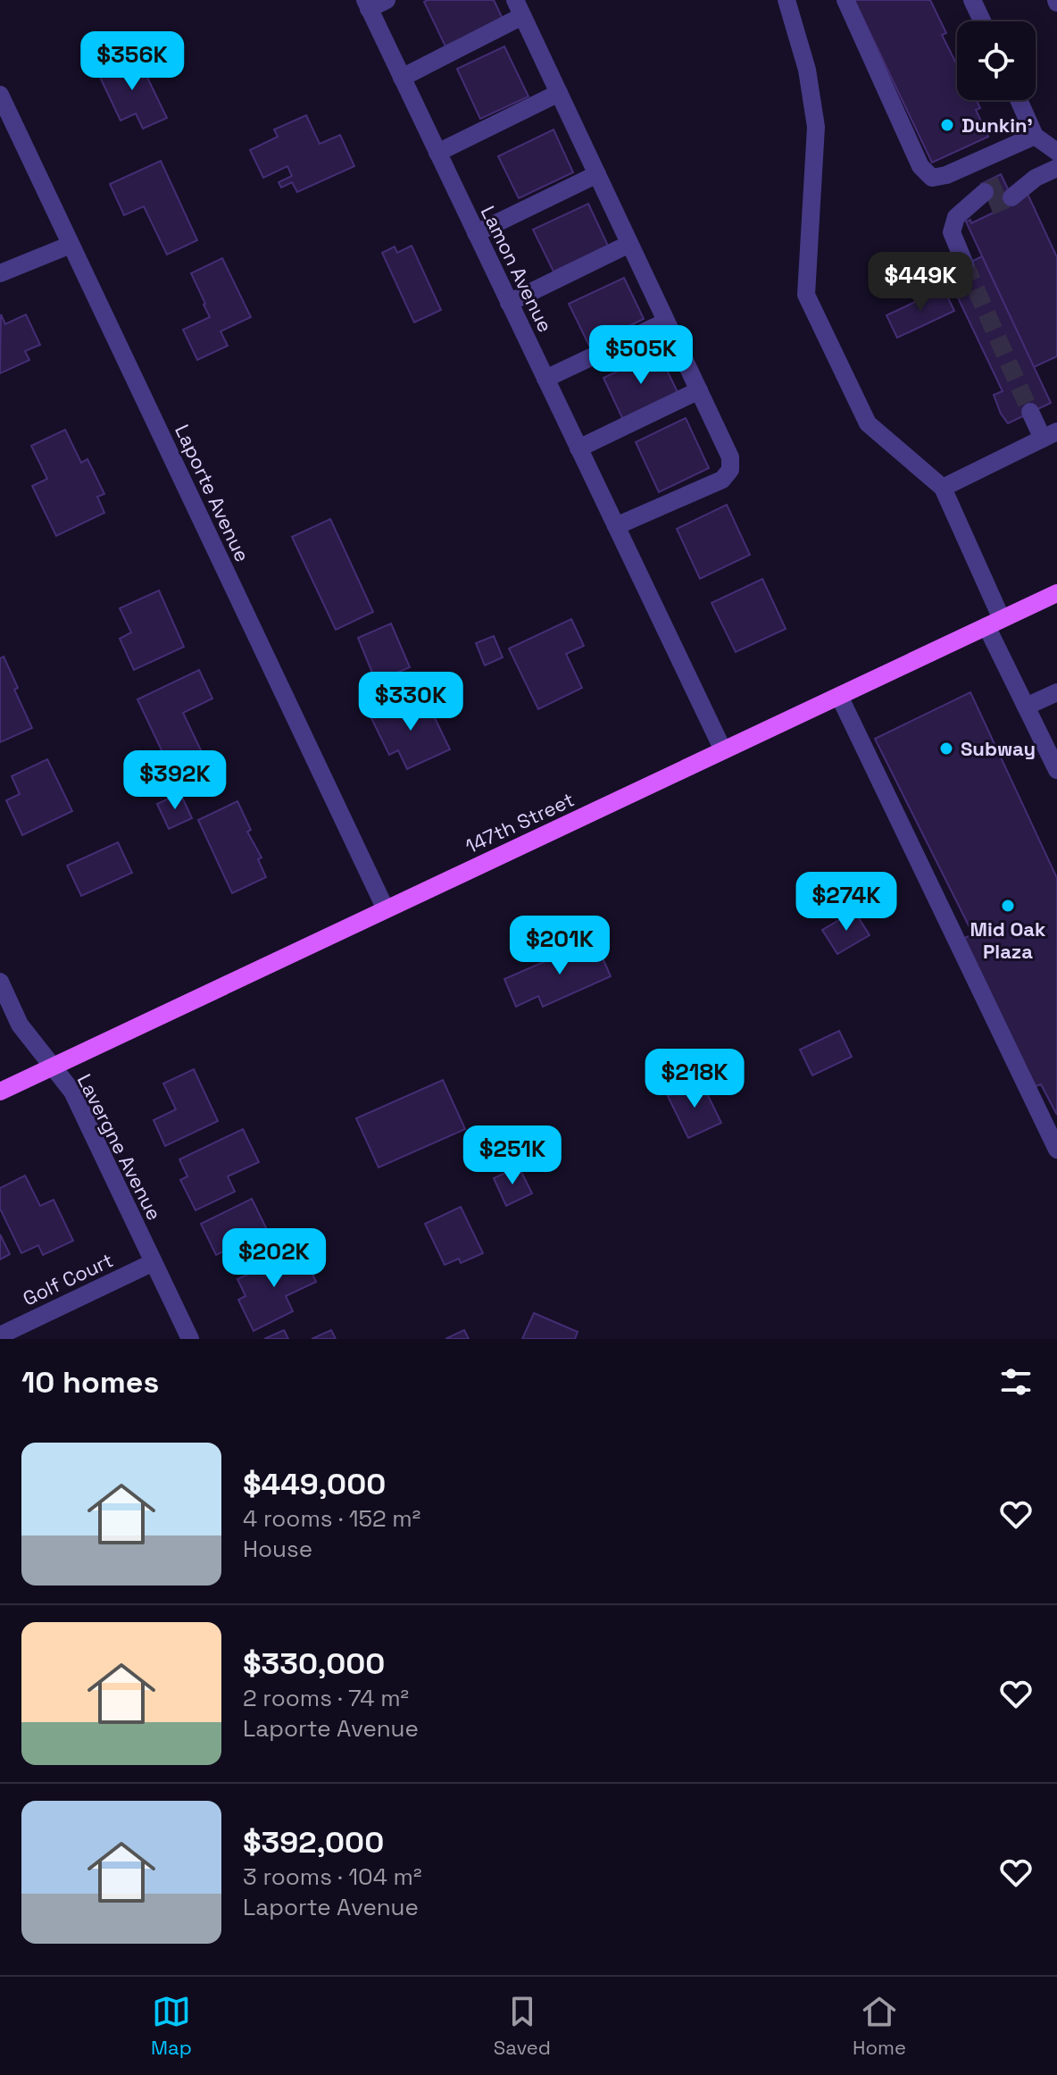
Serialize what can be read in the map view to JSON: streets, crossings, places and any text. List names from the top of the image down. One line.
{"streets":{"main road":["147th Street"],"street":["Lamon Avenue","Laporte Avenue","Lavergne Avenue","Golf Court"]},"crossings":[["Lamon Avenue","147th Street"],["Laporte Avenue","147th Street"],["147th Street","Lavergne Avenue"],["Lavergne Avenue","Golf Court"]],"places":["Dunkin'","Subway","Mid Oak Plaza"],"page":{"price":["$356K","$449K","$505K","$330K","$392K","$274K","$201K","$218K","$251K","$202K"],"heading":"10 homes","list":[{"name":"$449,000","note":"4 rooms · 152 m² · House"},{"name":"$330,000","note":"2 rooms · 74 m² · Laporte Avenue"},{"name":"$392,000","note":"3 rooms · 104 m² · Laporte Avenue"}],"tabs":["Map","Saved","Home"]}}
